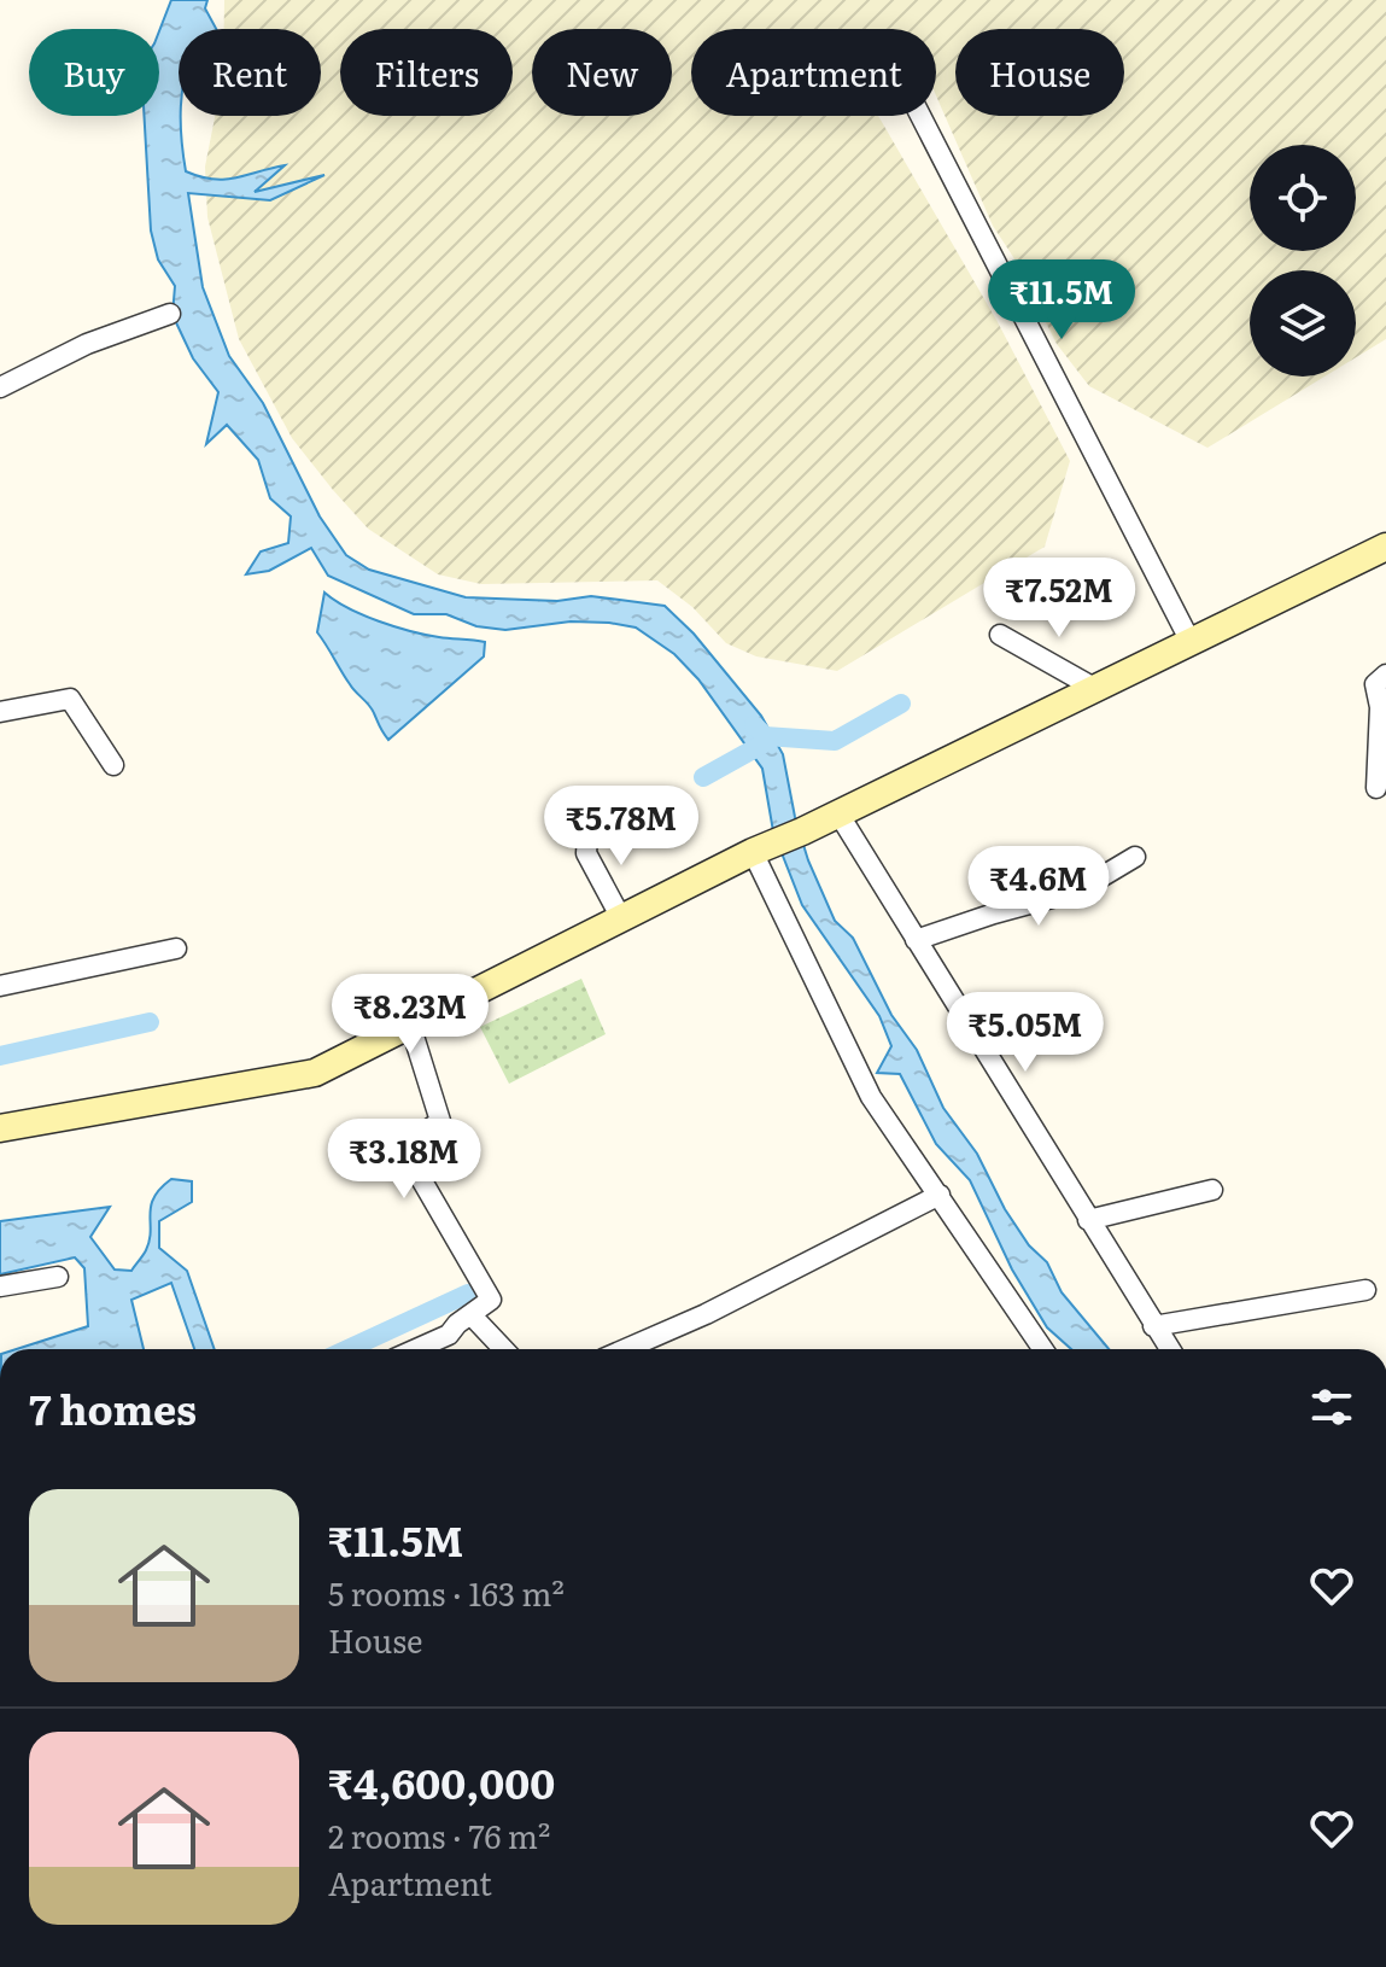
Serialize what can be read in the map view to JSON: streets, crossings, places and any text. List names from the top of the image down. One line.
{"page":{"chip":["Buy","Rent","Filters","New","Apartment","House"],"price":["₹11.5M","₹7.52M","₹5.78M","₹4.6M","₹8.23M","₹5.05M","₹3.18M"],"heading":"7 homes","list":[{"name":"₹11.5M","note":"5 rooms · 163 m² · House"},{"name":"₹4,600,000","note":"2 rooms · 76 m² · Apartment"}]}}
